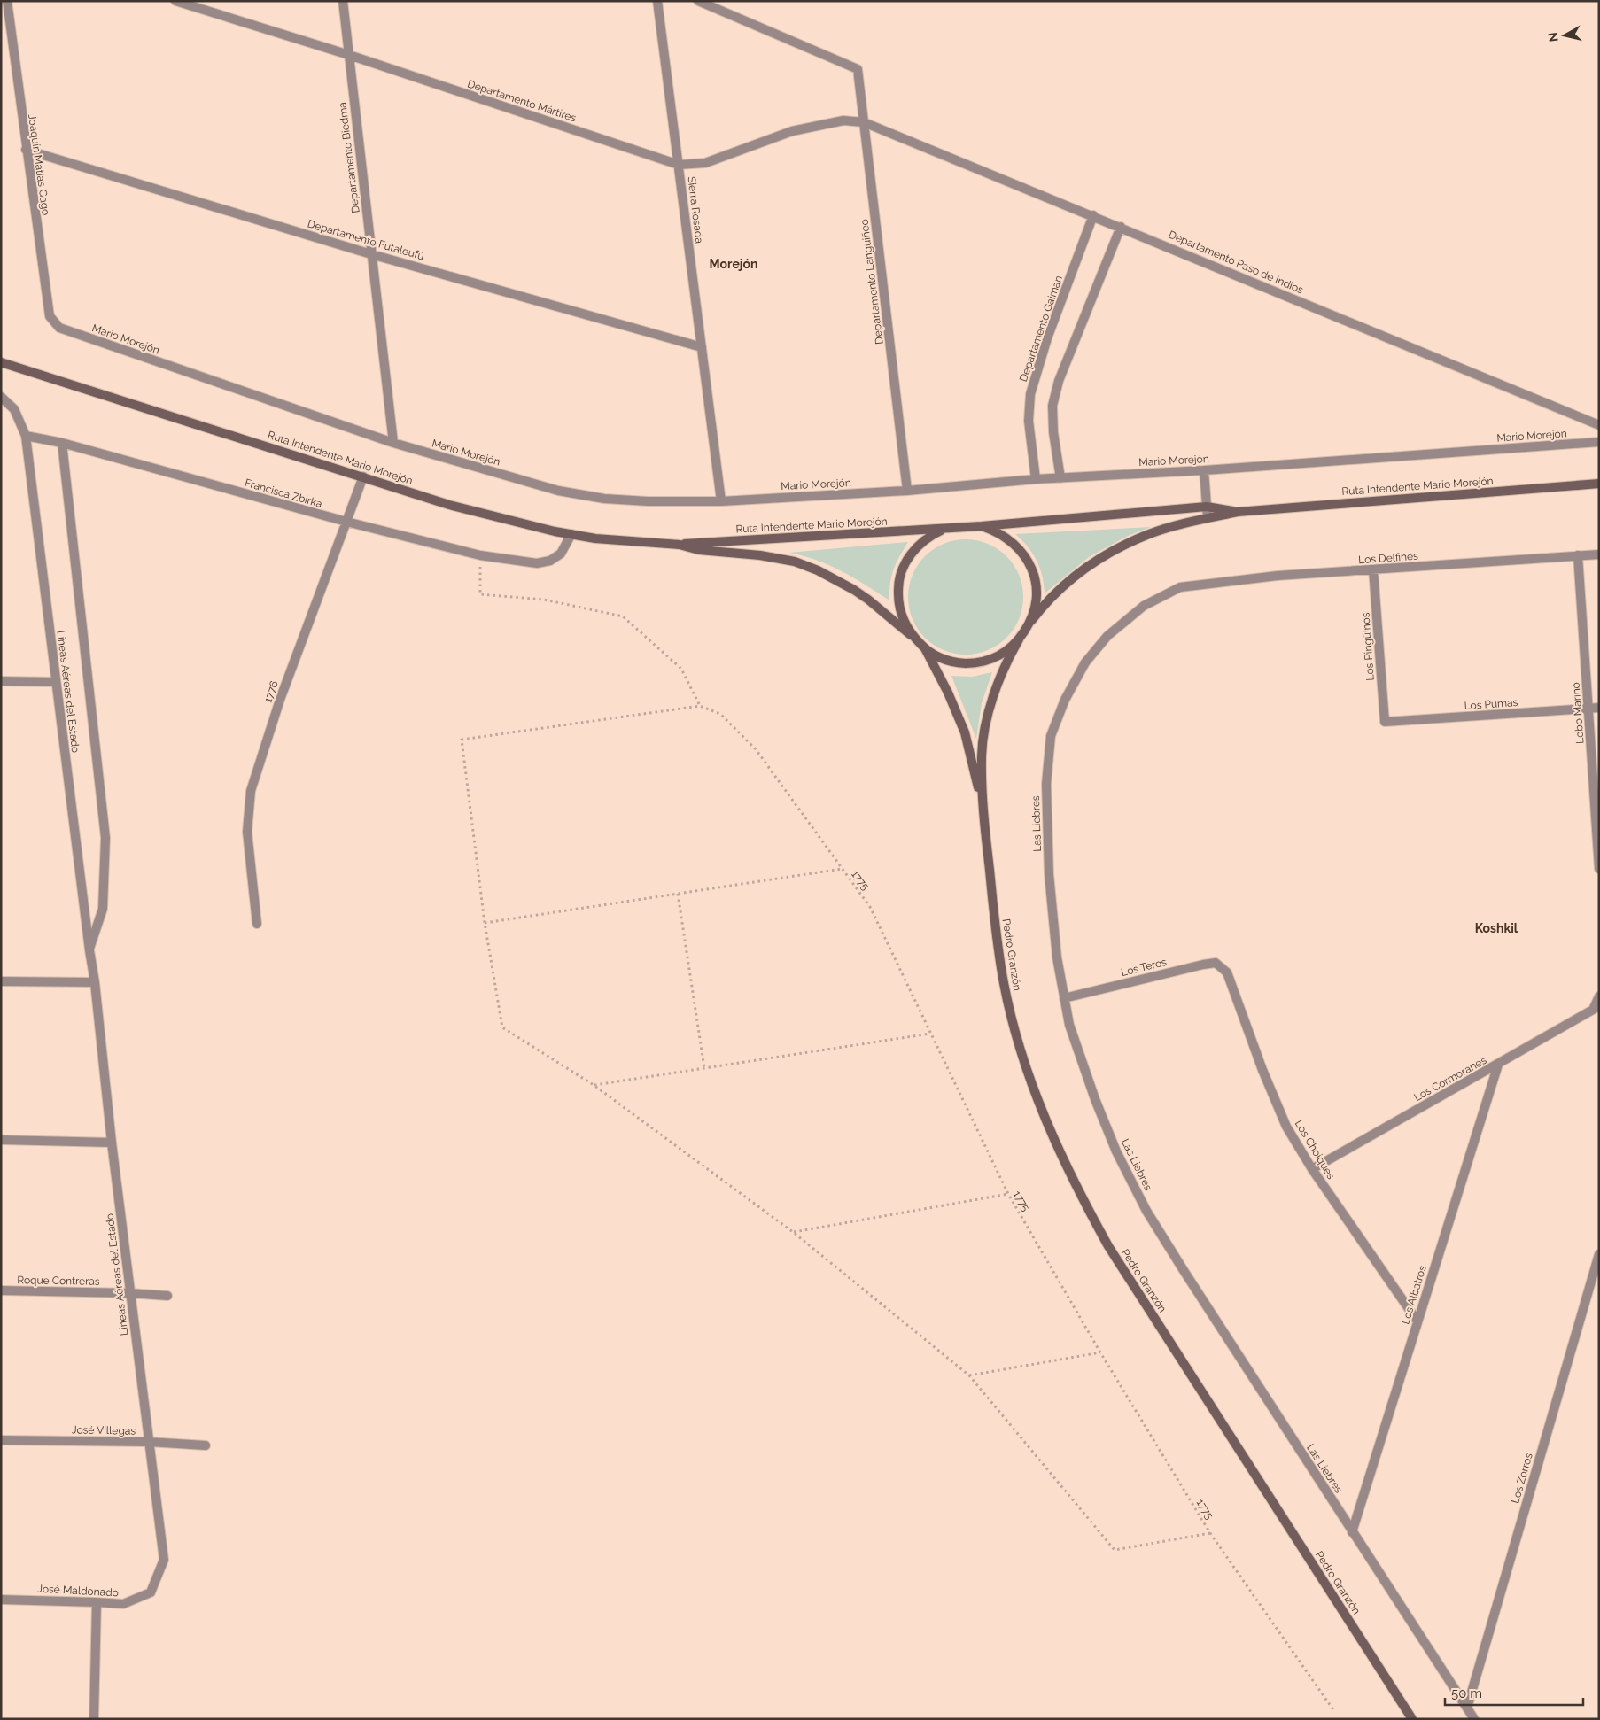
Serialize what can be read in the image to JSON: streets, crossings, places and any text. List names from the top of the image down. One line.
{"streets":{"main road":["Ruta Intendente Mario Morejón","Pedro Granzón"],"street":["Departamento Mártires","Departamento Biedma","Joaquín Matias Gago","Sierra Rosada","Departamento Futaleufú","Departamento Paso de Indios","Departamento Languiñeo","Departamento Gaiman","Mario Morejón","Francisca Zbirka","Los Delfines","Los Pingüinos","Líneas Aéreas del Estado","1776","Los Pumas","Lobo Marino","Las Liebres","Los Teros","Los Cormoranes","Los Choiques","Roque Contreras","Los Albatros","José Villegas","Los Zorros","José Maldonado"],"path":["1775"]},"crossings":[["Departamento Mártires","Departamento Biedma"],["Departamento Mártires","Sierra Rosada"],["Departamento Mártires","Departamento Paso de Indios"],["Departamento Mártires","Departamento Languiñeo"],["Departamento Biedma","Departamento Futaleufú"],["Departamento Biedma","Mario Morejón"],["Joaquín Matias Gago","Departamento Futaleufú"],["Joaquín Matias Gago","Mario Morejón"],["Sierra Rosada","Departamento Futaleufú"],["Sierra Rosada","Mario Morejón"],["Departamento Paso de Indios","Departamento Languiñeo"],["Departamento Paso de Indios","Departamento Gaiman"],["Departamento Languiñeo","Mario Morejón"],["Departamento Gaiman","Mario Morejón"],["Ruta Intendente Mario Morejón","Francisca Zbirka"],["Ruta Intendente Mario Morejón","1776"],["Ruta Intendente Mario Morejón","Pedro Granzón"],["Francisca Zbirka","Líneas Aéreas del Estado"],["Francisca Zbirka","1776"],["Los Delfines","Los Pingüinos"],["Los Delfines","Lobo Marino"],["Los Delfines","Las Liebres"],["Los Pingüinos","Los Pumas"],["Líneas Aéreas del Estado","Roque Contreras"],["Líneas Aéreas del Estado","José Villegas"],["Líneas Aéreas del Estado","José Maldonado"],["Los Pumas","Lobo Marino"],["Las Liebres","Los Teros"],["Las Liebres","Los Albatros"],["Las Liebres","Los Zorros"],["Los Teros","Los Choiques"],["Los Cormoranes","Los Choiques"],["Los Cormoranes","Los Albatros"],["Los Choiques","Los Albatros"]],"districts":["Morejón","Koshkil"],"scale_bar":"50 m","north":"left"}
